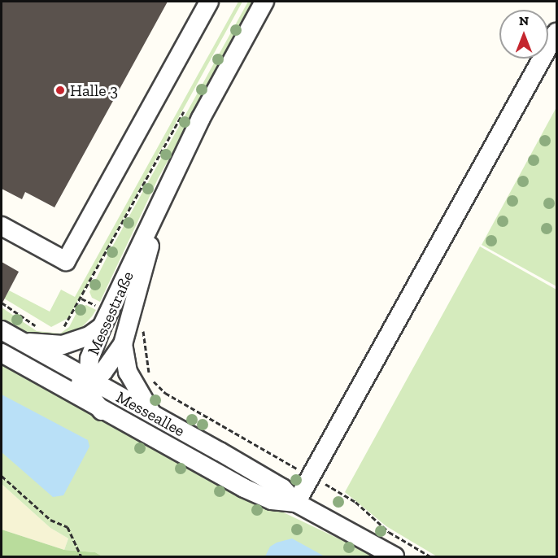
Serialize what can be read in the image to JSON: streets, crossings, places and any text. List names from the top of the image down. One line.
{"streets":{"street":["Messestraße","Messeallee"]},"crossings":[["Messestraße","Messeallee"]],"places":["Halle 3"],"north":"top"}
